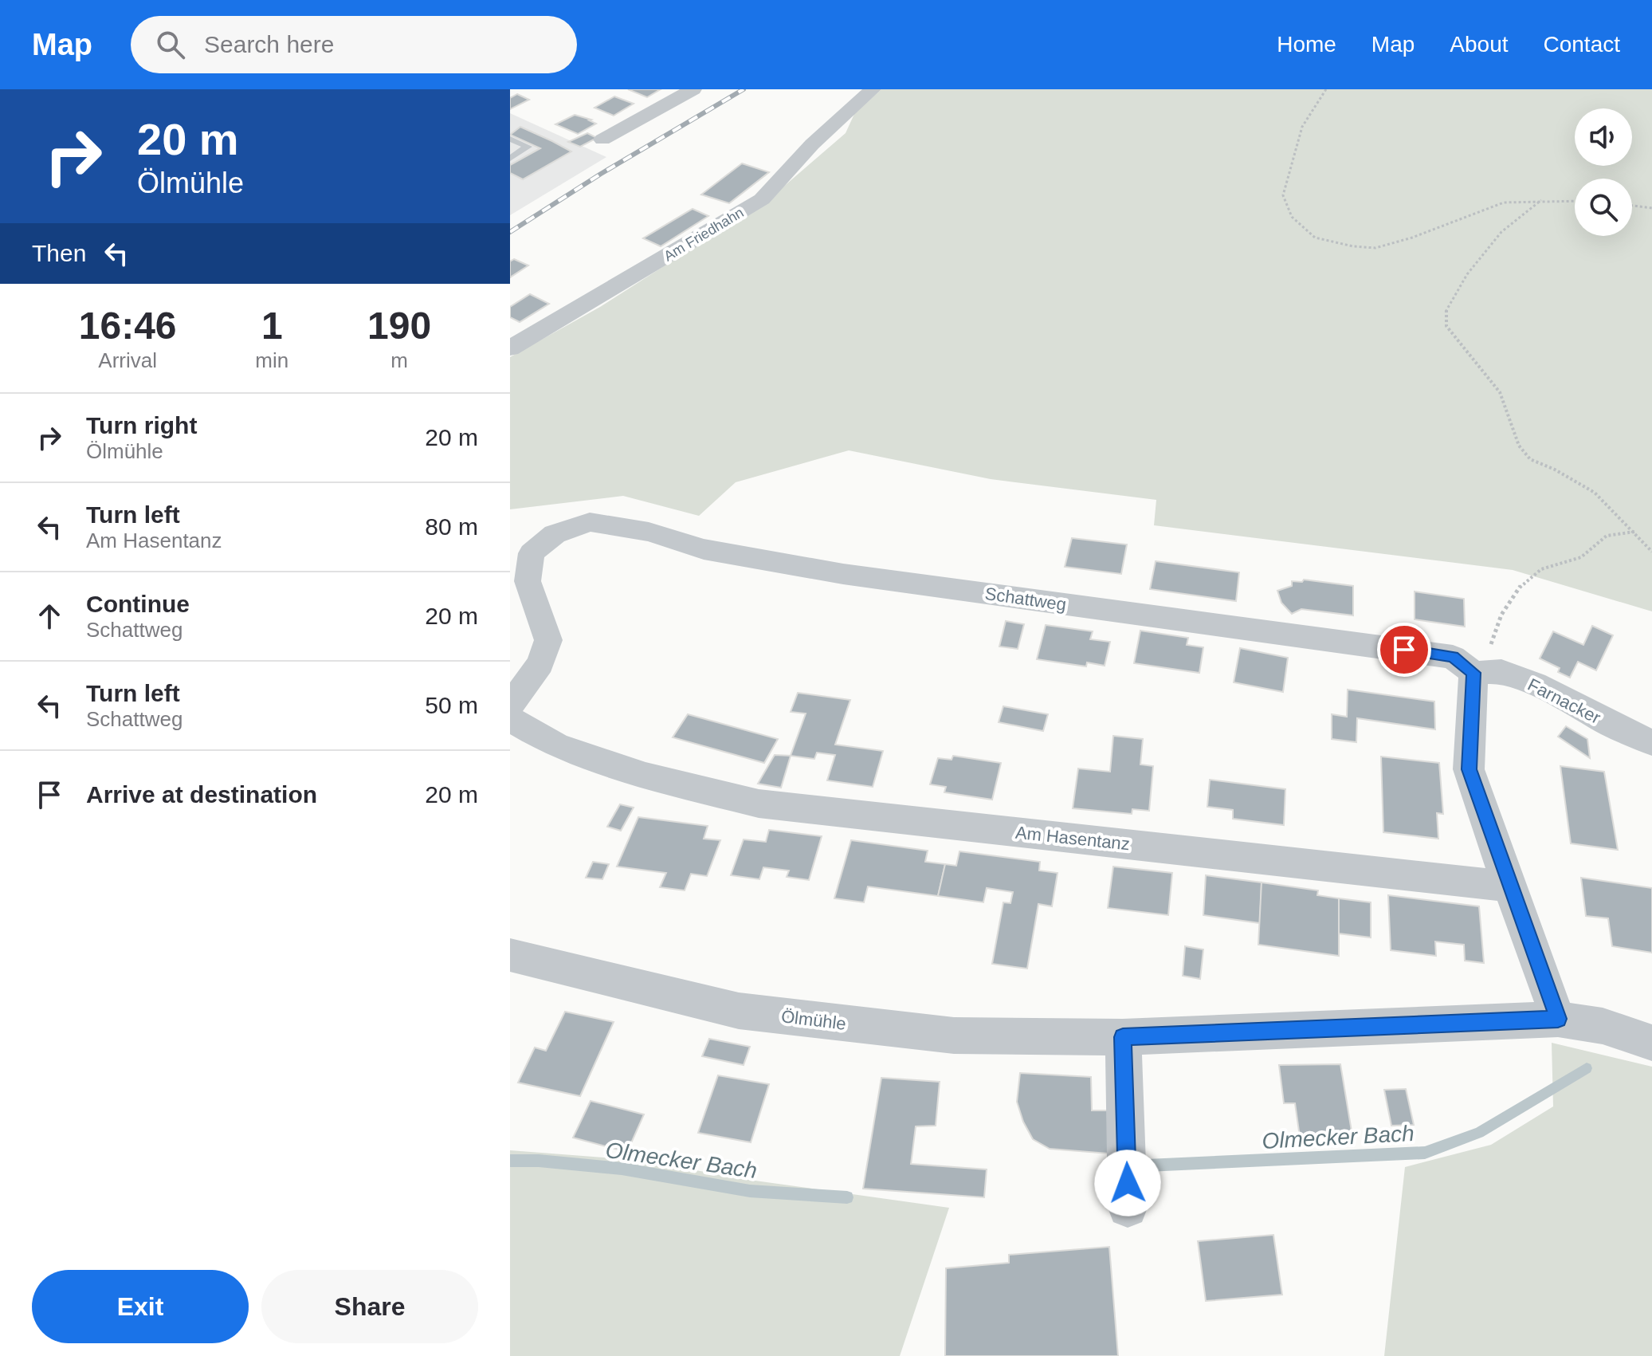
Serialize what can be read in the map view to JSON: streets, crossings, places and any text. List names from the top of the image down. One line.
{"streets":{"street":["Am Friedhahn","Schattweg","Farnacker","Am Hasentanz","Ölmühle"]},"crossings":[["Schattweg","Farnacker"]],"water":["Olmecker Bach"],"page":{"header":"Map","search":"Search here","nav":["Home","Map","About","Contact"],"turn":["20 m","Ölmühle"],"then":"Then","eta":["16:46","Arrival","1","min","190","m"],"list":[{"name":"Turn right","note":"Ölmühle","value":"20 m"},{"name":"Turn left","note":"Am Hasentanz","value":"80 m"},{"name":"Continue","note":"Schattweg","value":"20 m"},{"name":"Turn left","note":"Schattweg","value":"50 m"},{"name":"Arrive at destination","value":"20 m"}],"buttons":["Exit","Share"]}}
